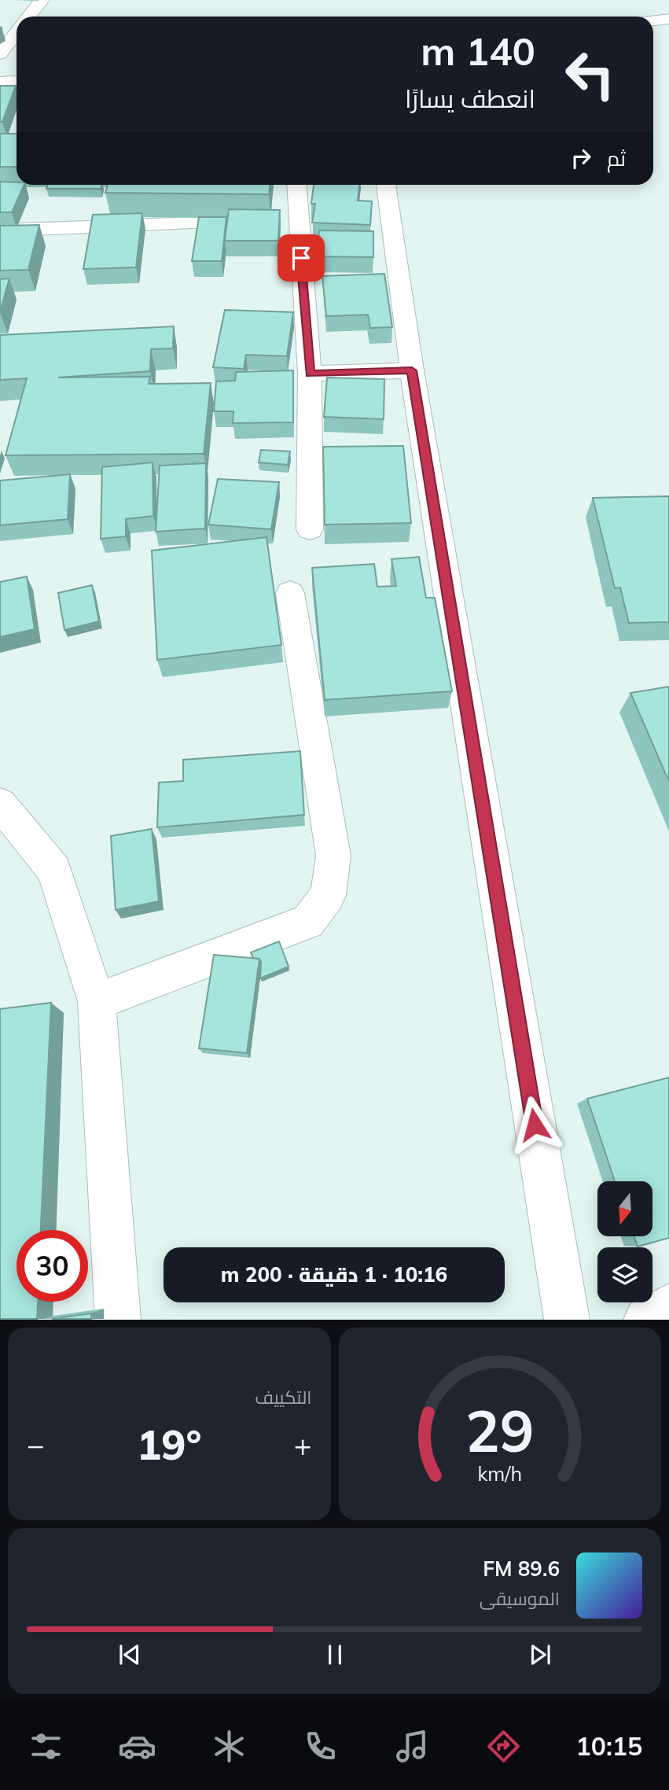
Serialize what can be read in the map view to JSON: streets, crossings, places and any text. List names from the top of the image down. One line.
{"north":"bottom","page":{"turn":["140 m","انعطف يسارًا"],"then":"ثم","limit":"30","trip":"10:16 · 1 دقيقة · 200 m","tile":"التكييف","heat":["−","19°","+"],"song":["89.6 FM","الموسيقى"],"tabs":"10:15","gauge":["29","km/h"]}}
